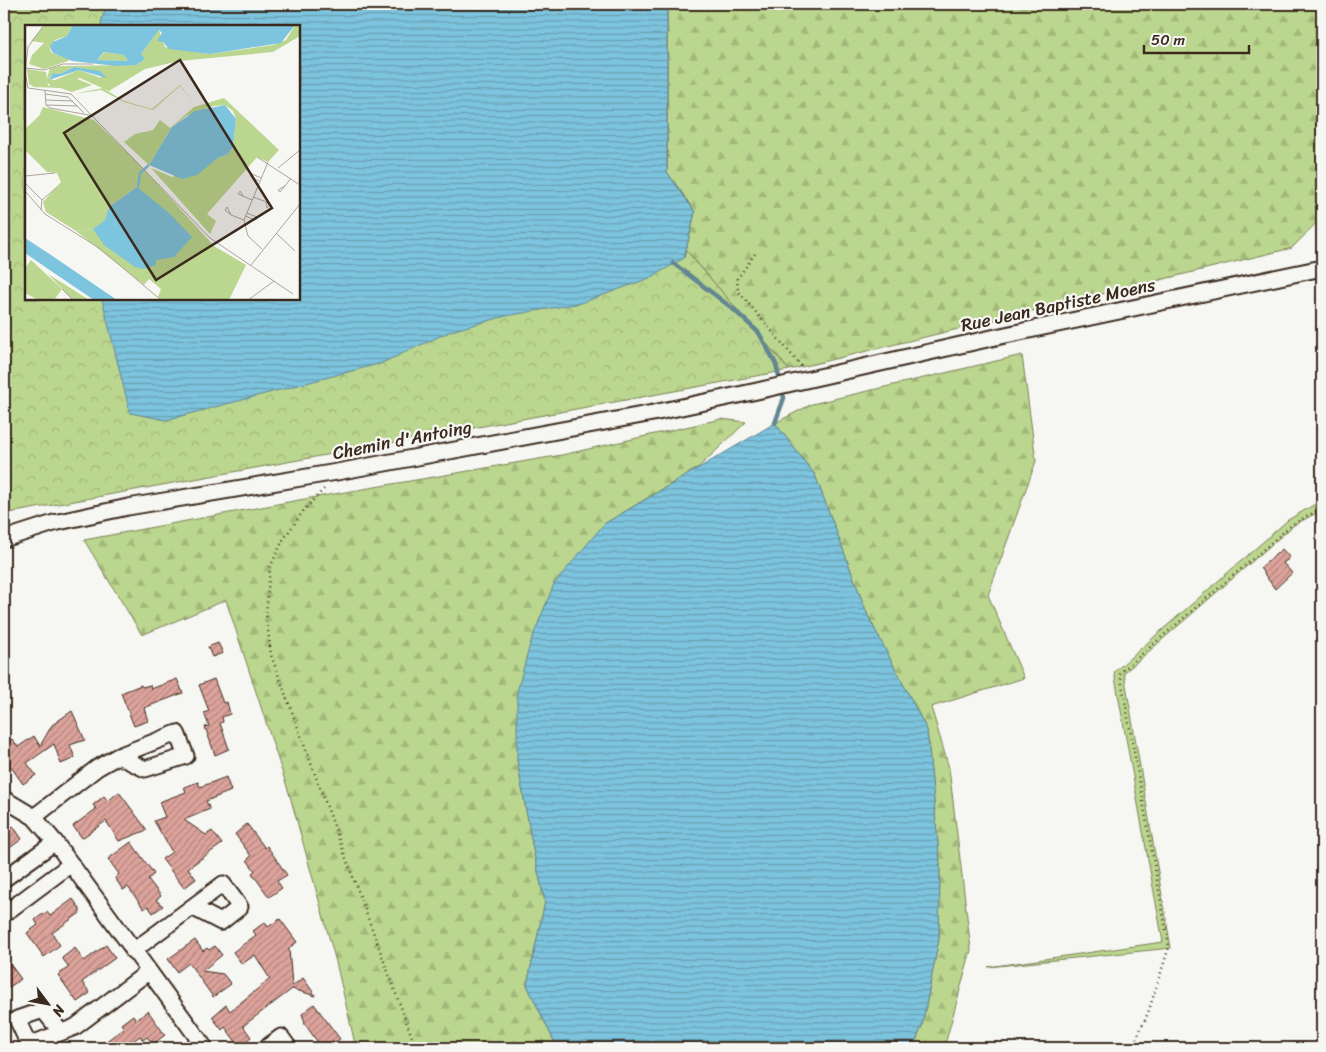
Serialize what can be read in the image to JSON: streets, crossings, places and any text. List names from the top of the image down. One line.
{"streets":{"street":["Rue Jean Baptiste Moens","Chemin d'Antoing"]},"crossings":[["Rue Jean Baptiste Moens","Chemin d'Antoing"]],"scale_bar":"50 m","north":"bottom right"}
